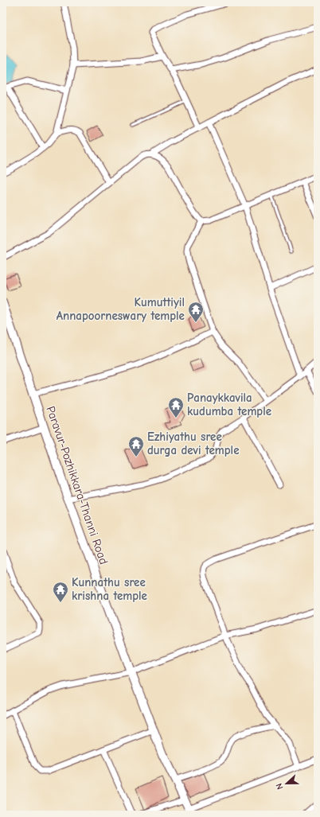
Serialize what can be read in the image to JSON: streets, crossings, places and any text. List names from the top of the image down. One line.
{"streets":{"main road":["Paravur-Pozhikkara-Thanni Road"]},"places":{"temple":["Kumuttiyil Annapoorneswary temple","Panaykkavila kudumba temple","Ezhiyathu sree durga devi temple","Kunnathu sree krishna temple"]},"north":"left"}
